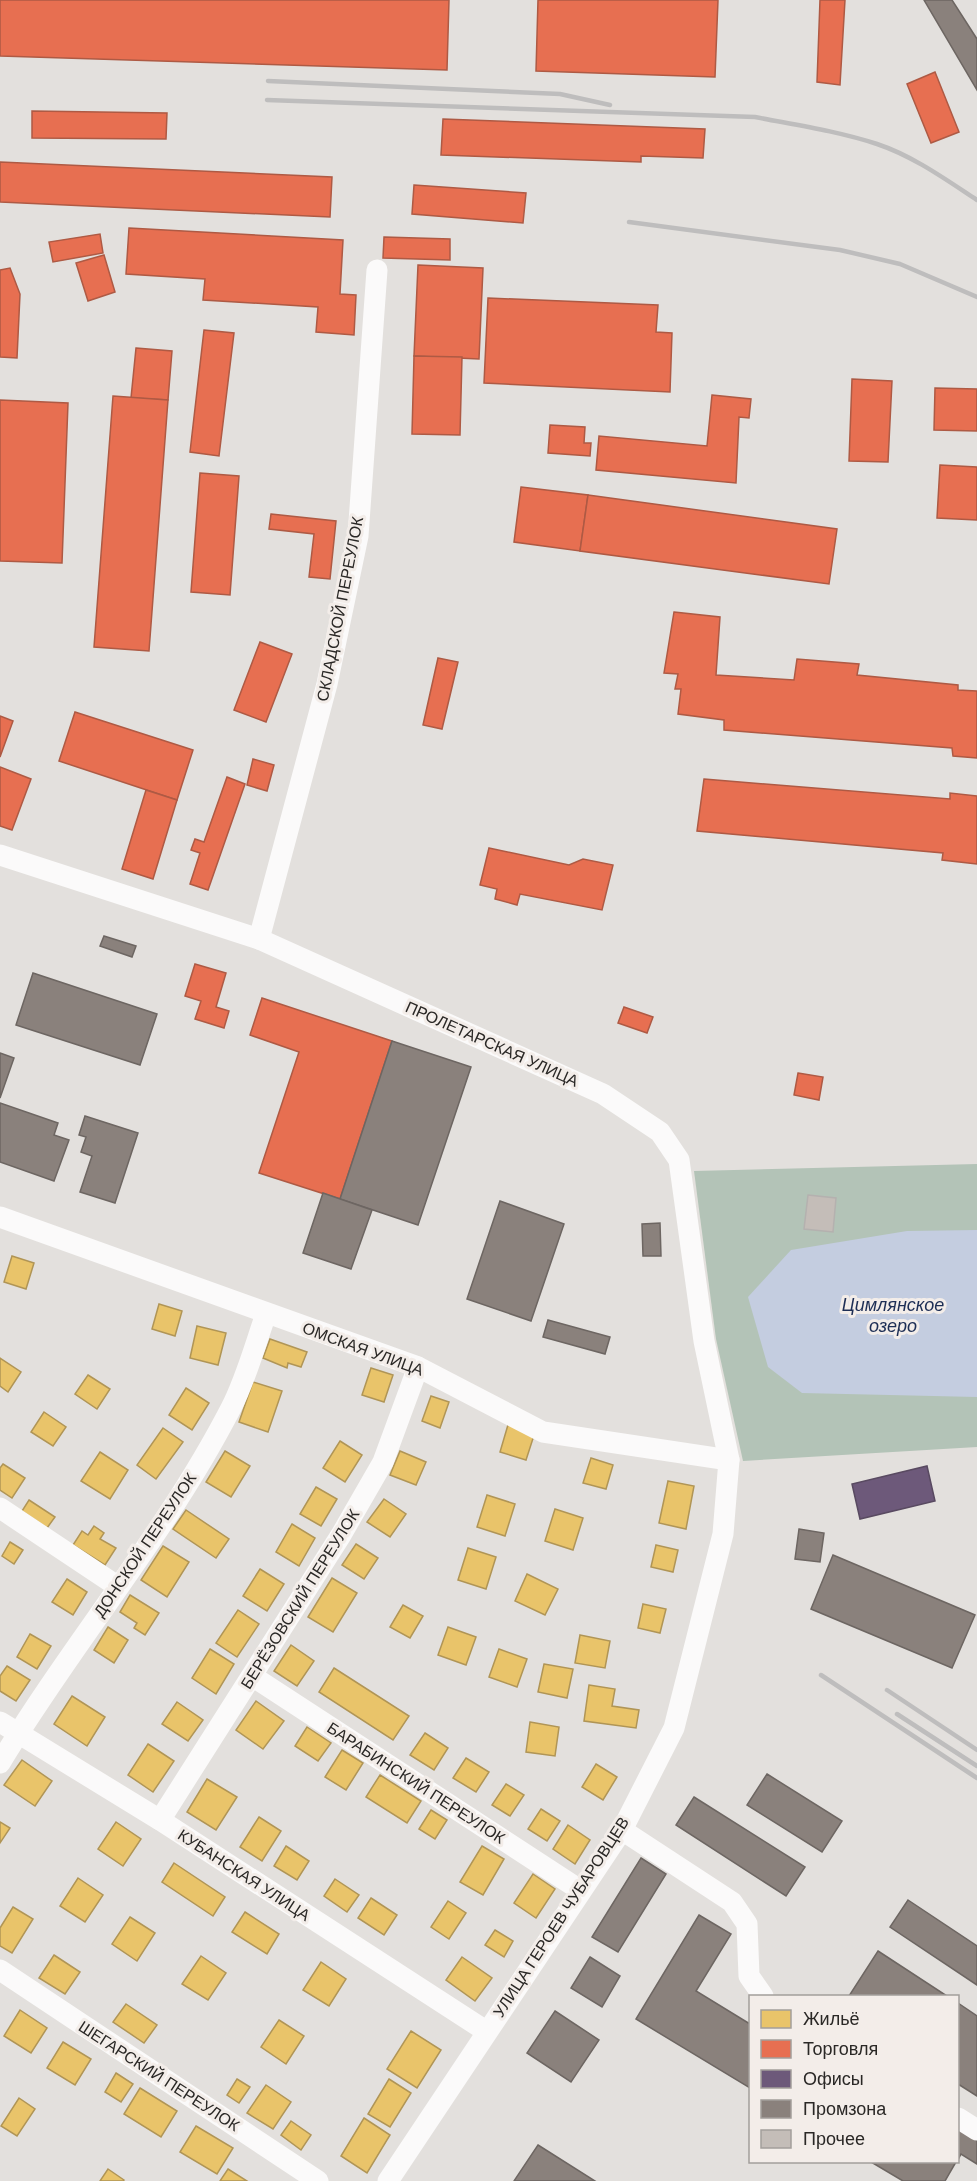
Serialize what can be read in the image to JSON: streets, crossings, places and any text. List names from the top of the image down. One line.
{"streets":{"street":["СКЛАДСКОЙ ПЕРЕУЛОК","ПРОЛЕТАРСКАЯ УЛИЦА","ОМСКАЯ УЛИЦА","ДОНСКОЙ ПЕРЕУЛОК","БЕРЁЗОВСКИЙ ПЕРЕУЛОК","БАРАБИНСКИЙ ПЕРЕУЛОК","КУБАНСКАЯ УЛИЦА","УЛИЦА ГЕРОЕВ ЧУБАРОВЦЕВ","ШЕГАРСКИЙ ПЕРЕУЛОК"]},"crossings":[["СКЛАДСКОЙ ПЕРЕУЛОК","ПРОЛЕТАРСКАЯ УЛИЦА"],["ПРОЛЕТАРСКАЯ УЛИЦА","ОМСКАЯ УЛИЦА"],["ПРОЛЕТАРСКАЯ УЛИЦА","УЛИЦА ГЕРОЕВ ЧУБАРОВЦЕВ"],["ОМСКАЯ УЛИЦА","ДОНСКОЙ ПЕРЕУЛОК"],["ОМСКАЯ УЛИЦА","БЕРЁЗОВСКИЙ ПЕРЕУЛОК"],["ОМСКАЯ УЛИЦА","УЛИЦА ГЕРОЕВ ЧУБАРОВЦЕВ"],["ДОНСКОЙ ПЕРЕУЛОК","КУБАНСКАЯ УЛИЦА"],["БЕРЁЗОВСКИЙ ПЕРЕУЛОК","БАРАБИНСКИЙ ПЕРЕУЛОК"],["БЕРЁЗОВСКИЙ ПЕРЕУЛОК","КУБАНСКАЯ УЛИЦА"],["БАРАБИНСКИЙ ПЕРЕУЛОК","УЛИЦА ГЕРОЕВ ЧУБАРОВЦЕВ"],["КУБАНСКАЯ УЛИЦА","УЛИЦА ГЕРОЕВ ЧУБАРОВЦЕВ"]],"water":["Цимлянское озеро"],"legend":["Жильё","Торговля","Офисы","Промзона","Прочее"]}
